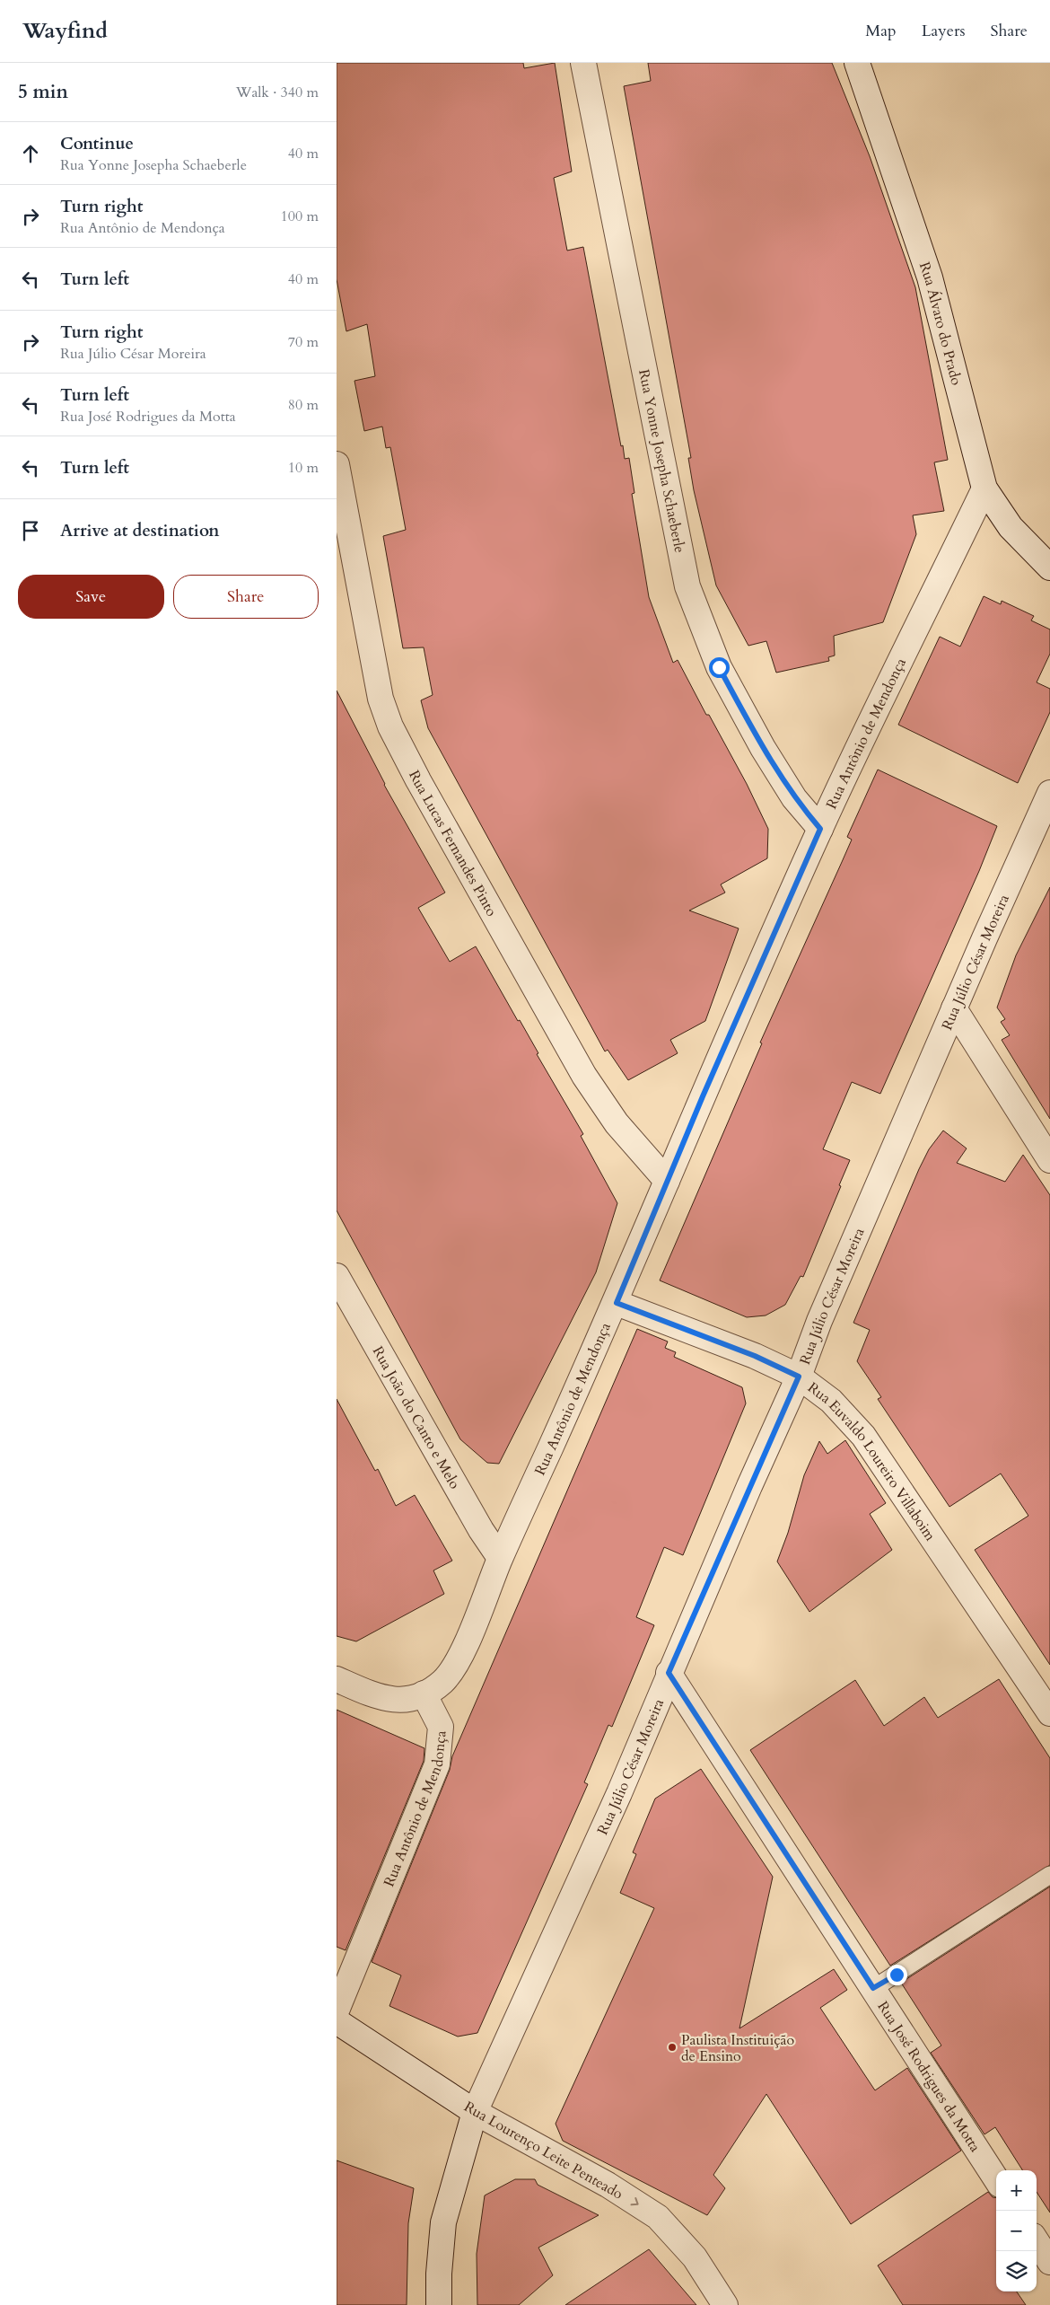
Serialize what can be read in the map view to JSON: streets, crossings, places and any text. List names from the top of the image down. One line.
{"streets":{"street":["Rua Álvaro do Prado","Rua Yonne Josepha Schaeberle","Rua Antônio de Mendonça","Rua Lucas Fernandes Pinto","Rua Júlio César Moreira","Rua João do Canto e Melo","Rua Euvaldo Loureiro Villaboim","Rua José Rodrigues da Motta","Rua Lourenço Leite Penteado"]},"crossings":[["Rua Álvaro do Prado","Rua Antônio de Mendonça"],["Rua Yonne Josepha Schaeberle","Rua Antônio de Mendonça"],["Rua Antônio de Mendonça","Rua Lucas Fernandes Pinto"],["Rua Antônio de Mendonça","Rua João do Canto e Melo"],["Rua Antônio de Mendonça","Rua Euvaldo Loureiro Villaboim"],["Rua Júlio César Moreira","Rua Euvaldo Loureiro Villaboim"],["Rua Júlio César Moreira","Rua José Rodrigues da Motta"],["Rua Júlio César Moreira","Rua Lourenço Leite Penteado"]],"one_way":["Rua Lourenço Leite Penteado"],"places":["Paulista Instituição de Ensino"],"page":{"header":"Wayfind","nav":["Map","Layers","Share"],"heading":["5 min","Walk · 340 m"],"list":[["Continue","Rua Yonne Josepha Schaeberle","40 m"],["Turn right","Rua Antônio de Mendonça","100 m"],["Turn left","40 m"],["Turn right","Rua Júlio César Moreira","70 m"],["Turn left","Rua José Rodrigues da Motta","80 m"],["Turn left","10 m"],"Arrive at destination"],"buttons":["Save","Share"],"map_buttons":["+","−"]}}
